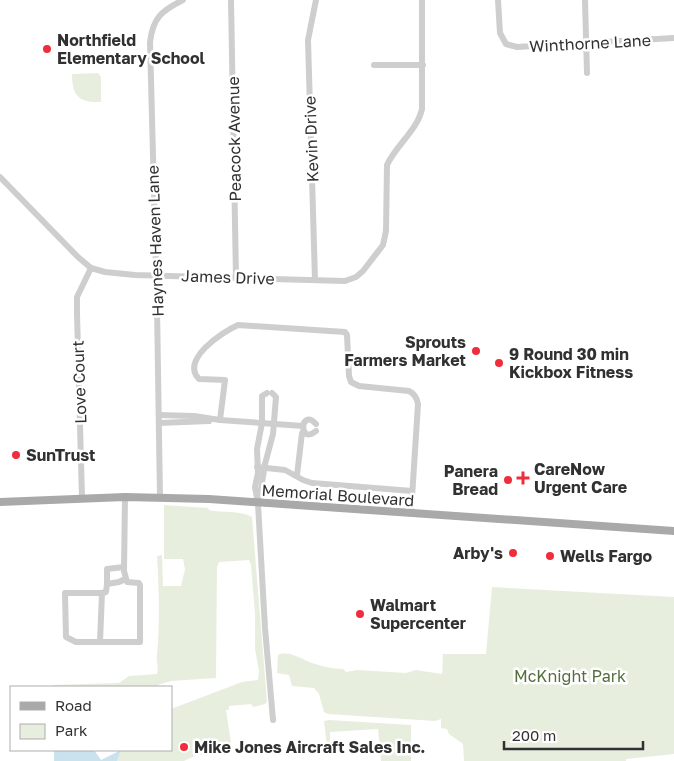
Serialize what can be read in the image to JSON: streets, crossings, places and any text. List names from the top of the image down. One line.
{"streets":{"main road":["Memorial Boulevard"],"street":["Winthorne Lane","Peacock Avenue","Kevin Drive","Haynes Haven Lane","James Drive","Love Court"]},"crossings":[["Peacock Avenue","James Drive"],["Kevin Drive","James Drive"],["Haynes Haven Lane","James Drive"],["Haynes Haven Lane","Memorial Boulevard"],["James Drive","Love Court"],["Love Court","Memorial Boulevard"]],"parks":["McKnight Park"],"places":{"other":["Northfield Elementary School","Sprouts Farmers Market","9 Round 30 min Kickbox Fitness","SunTrust","Panera Bread","Arby's","Wells Fargo","Walmart Supercenter","Mike Jones Aircraft Sales Inc."],"health":["CareNow Urgent Care"]},"legend":["Road","Park"],"scale_bar":"200 m"}
